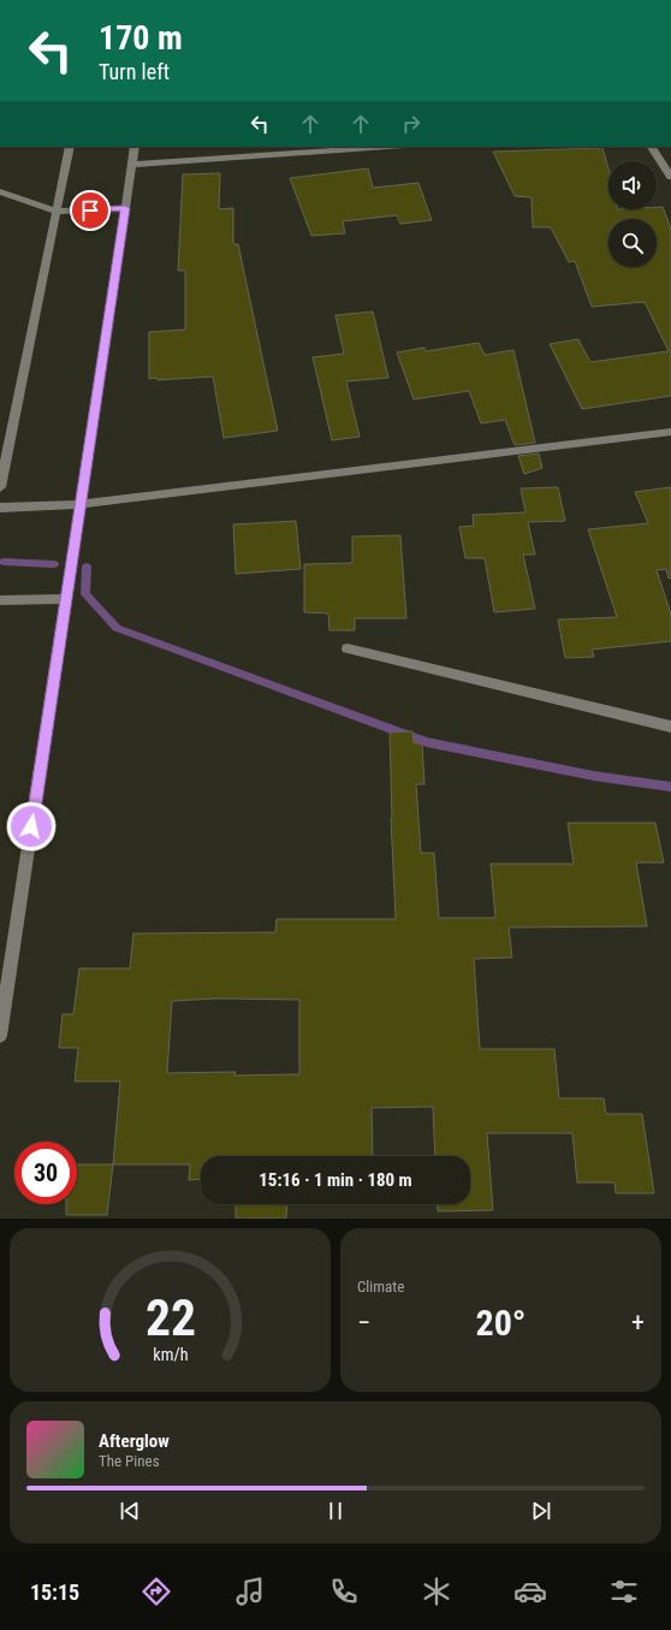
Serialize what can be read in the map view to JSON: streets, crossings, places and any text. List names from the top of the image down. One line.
{"page":{"turn":["170 m","Turn left"],"limit":"30","trip":"15:16 · 1 min · 180 m","tile":"Climate","heat":["−","20°","+"],"song":["Afterglow","The Pines"],"tabs":"15:15","gauge":["22","km/h"]}}
